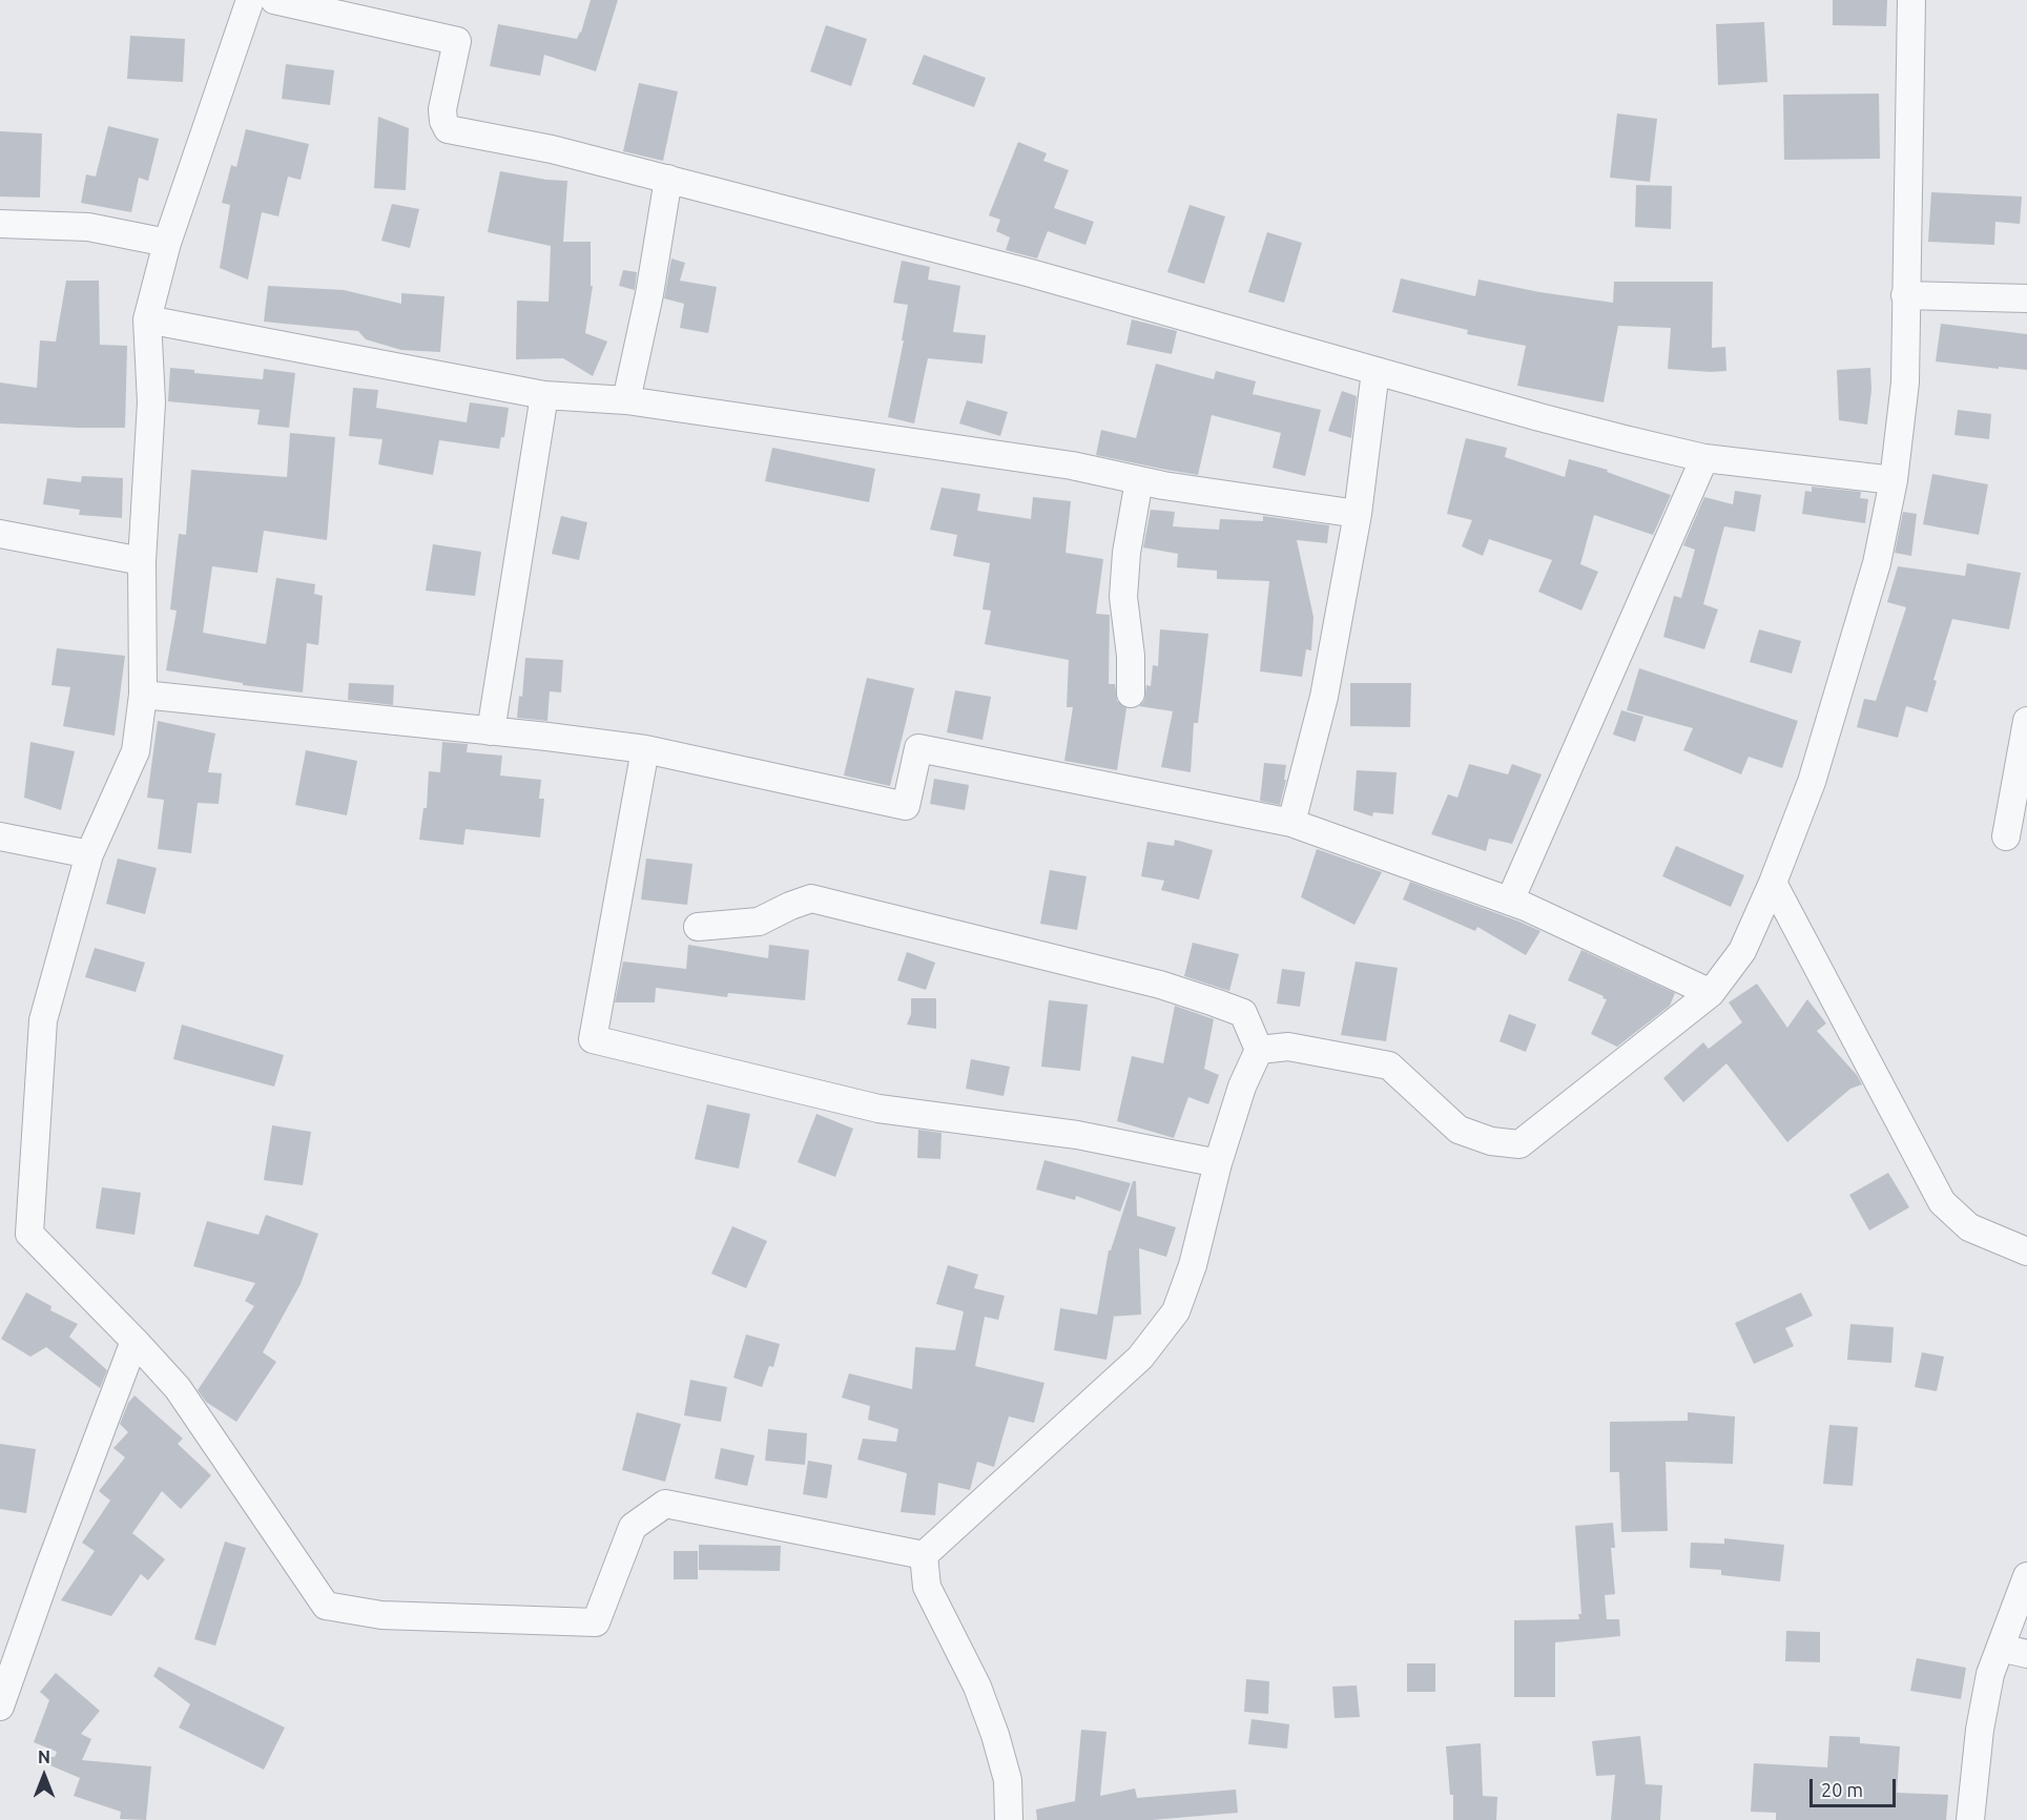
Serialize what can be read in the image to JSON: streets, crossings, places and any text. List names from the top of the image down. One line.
{"scale_bar":"20 m","north":"top"}
